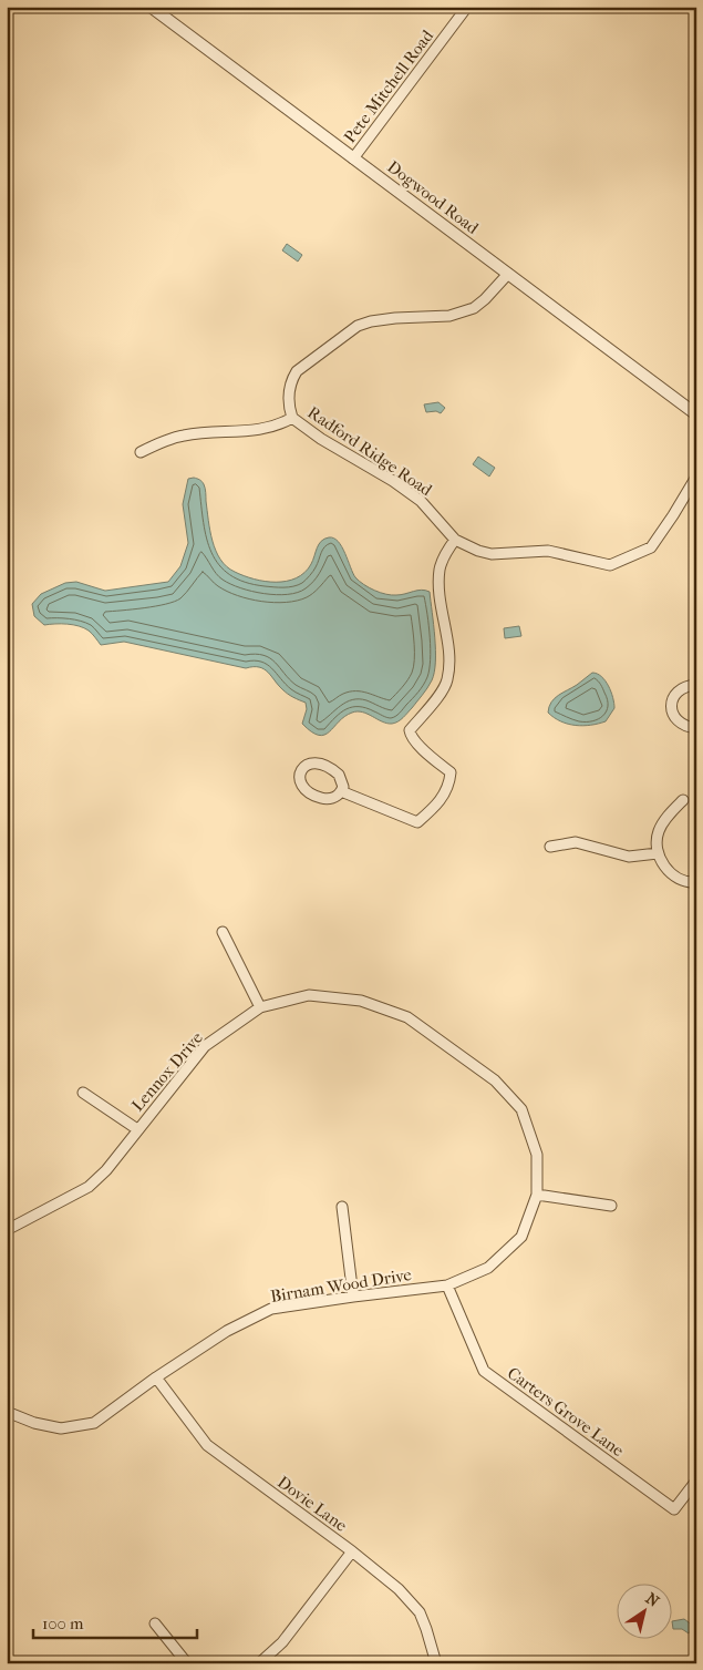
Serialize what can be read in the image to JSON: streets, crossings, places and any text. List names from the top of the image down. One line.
{"streets":{"street":["Pete Mitchell Road","Dogwood Road","Radford Ridge Road","Lennox Drive","Birnam Wood Drive","Carters Grove Lane","Dovie Lane"]},"crossings":[["Pete Mitchell Road","Dogwood Road"],["Dogwood Road","Radford Ridge Road"],["Lennox Drive","Birnam Wood Drive"],["Birnam Wood Drive","Carters Grove Lane"],["Birnam Wood Drive","Dovie Lane"]],"scale_bar":"100 m","north":"top right"}
